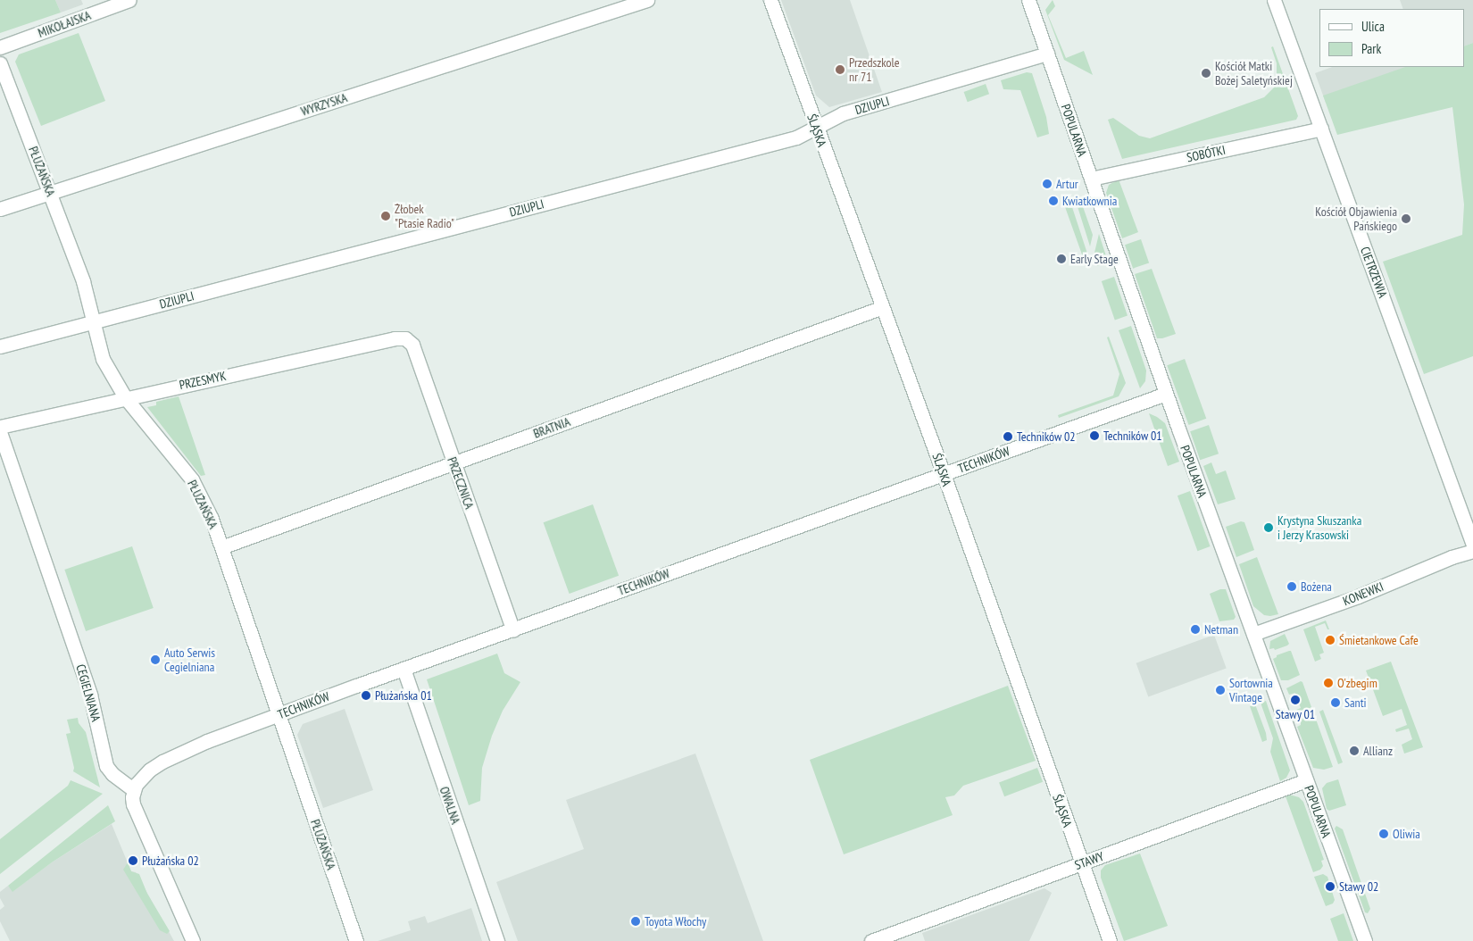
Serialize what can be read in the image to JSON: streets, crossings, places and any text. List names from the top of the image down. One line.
{"streets":{"street":["MIKOŁAJSKA","WYRZYSKA","DZIUPLI","ŚLĄSKA","POPULARNA","SOBÓTKI","PŁUŻAŃSKA","CIETRZEWIA","PRZESMYK","BRATNIA","TECHNIKÓW","PRZECZNICA","KONEWKI","CEGIELNIANA","OWALNA","STAWY"]},"crossings":[["WYRZYSKA","PŁUŻAŃSKA"],["DZIUPLI","ŚLĄSKA"],["DZIUPLI","POPULARNA"],["DZIUPLI","PŁUŻAŃSKA"],["ŚLĄSKA","BRATNIA"],["ŚLĄSKA","TECHNIKÓW"],["ŚLĄSKA","STAWY"],["POPULARNA","SOBÓTKI"],["POPULARNA","TECHNIKÓW"],["POPULARNA","KONEWKI"],["POPULARNA","STAWY"],["SOBÓTKI","CIETRZEWIA"],["PŁUŻAŃSKA","PRZESMYK"],["PŁUŻAŃSKA","BRATNIA"],["PŁUŻAŃSKA","TECHNIKÓW"],["PRZESMYK","PRZECZNICA"],["BRATNIA","PRZECZNICA"],["TECHNIKÓW","PRZECZNICA"],["TECHNIKÓW","CEGIELNIANA"],["TECHNIKÓW","OWALNA"]],"places":["Przedszkole nr 71","Kościół Matki Bożej Saletyńskiej","Artur","Kwiatkownia","Żłobek \"Ptasie Radio\"","Kościół Objawienia Pańskiego","Early Stage","Techników 01","Techników 02","Krystyna Skuszanka i Jerzy Krasowski","Bożena","Netman","Śmietankowe Cafe","Auto Serwis Cegielniana","O'zbegim","Sortownia Vintage","Płużańska 01","Stawy 01","Santi","Allianz","Oliwia","Płużańska 02","Stawy 02","Toyota Włochy"],"legend":["Ulica","Park"]}
